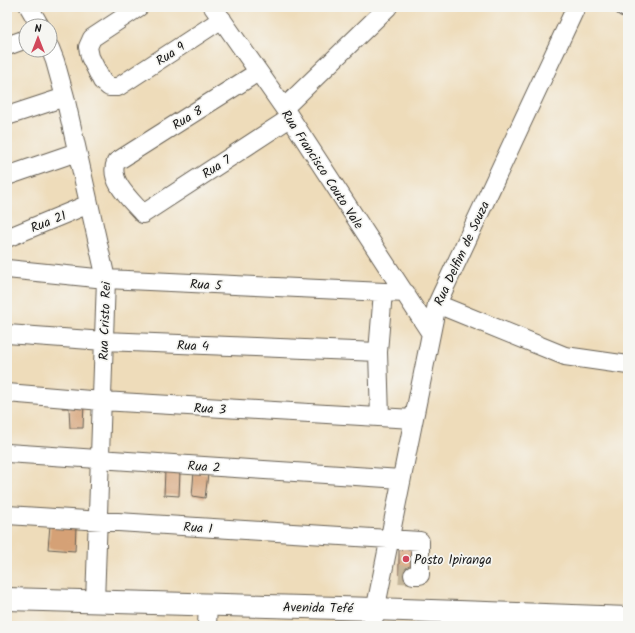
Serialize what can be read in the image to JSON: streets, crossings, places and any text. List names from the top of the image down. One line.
{"streets":{"main road":["Avenida Tefé"],"street":["Rua 9","Rua 8","Rua 7","Rua Francisco Couto Vale","Rua 21","Rua Delfim de Souza","Rua 5","Rua Cristo Rei","Rua 4","Rua 3","Rua 2","Rua 1"]},"crossings":[["Rua 9","Rua Francisco Couto Vale"],["Rua 8","Rua 7"],["Rua 8","Rua Francisco Couto Vale"],["Rua 7","Rua Francisco Couto Vale"],["Rua Francisco Couto Vale","Rua Delfim de Souza"],["Rua Francisco Couto Vale","Rua 5"],["Rua 21","Rua Cristo Rei"],["Rua Delfim de Souza","Rua 3"],["Rua Delfim de Souza","Rua 2"],["Rua Delfim de Souza","Rua 1"],["Rua Delfim de Souza","Avenida Tefé"],["Rua 5","Rua Cristo Rei"],["Rua Cristo Rei","Rua 4"],["Rua Cristo Rei","Rua 3"],["Rua Cristo Rei","Rua 2"],["Rua Cristo Rei","Rua 1"],["Rua Cristo Rei","Avenida Tefé"]],"places":["Posto Ipiranga"],"north":"top"}
